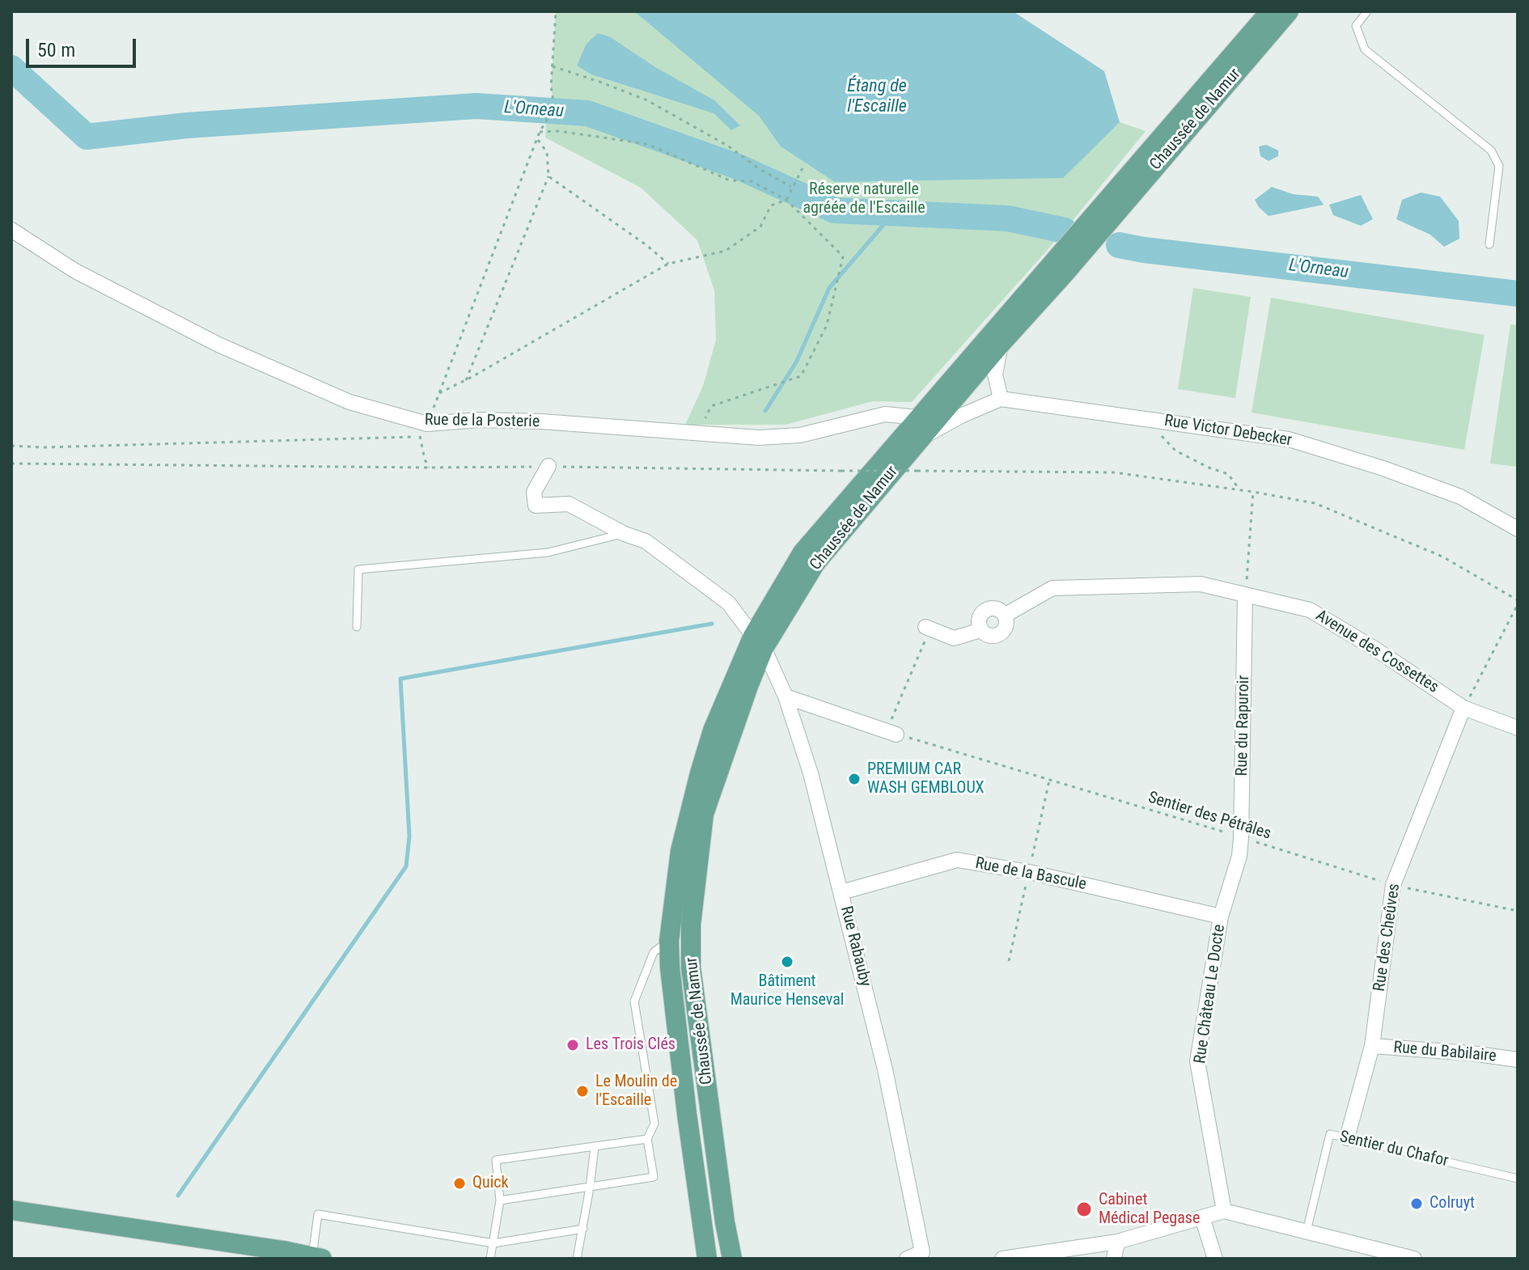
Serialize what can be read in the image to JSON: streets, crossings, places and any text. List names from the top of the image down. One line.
{"streets":{"main road":["Chaussée de Namur"],"street":["Rue de la Posterie","Rue Victor Debecker","Avenue des Cossettes","Rue du Rapuroir","Rue de la Bascule","Rue des Cheûves","Rue Rabauby","Rue Château Le Docte","Rue du Babilaire"],"lane":["Sentier du Chafor"],"path":["Sentier des Pétrâles"]},"crossings":[["Chaussée de Namur","Rue de la Posterie"],["Chaussée de Namur","Rue Rabauby"],["Avenue des Cossettes","Rue du Rapuroir"],["Avenue des Cossettes","Rue des Cheûves"],["Rue du Rapuroir","Sentier des Pétrâles"],["Rue du Rapuroir","Rue Château Le Docte"],["Sentier des Pétrâles","Rue des Cheûves"],["Rue de la Bascule","Rue Rabauby"],["Rue de la Bascule","Rue Château Le Docte"],["Rue des Cheûves","Rue du Babilaire"],["Rue des Cheûves","Sentier du Chafor"]],"water":["Étang de l'Escaille","L'Orneau"],"parks":["Réserve naturelle agréée de l'Escaille"],"places":["PREMIUM CAR WASH GEMBLOUX","Bâtiment Maurice Henseval","Les Trois Clés","Le Moulin de l'Escaille","Quick","Colruyt","Cabinet Médical Pegase"],"scale_bar":"50 m"}
